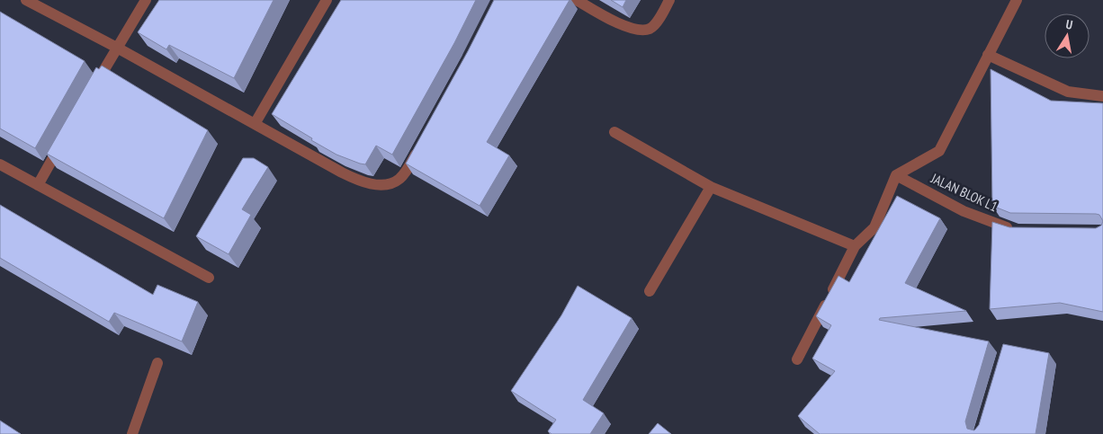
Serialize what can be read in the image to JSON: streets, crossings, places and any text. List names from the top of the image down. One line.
{"streets":{"street":["JALAN BLOK L1"]},"north":"top"}
